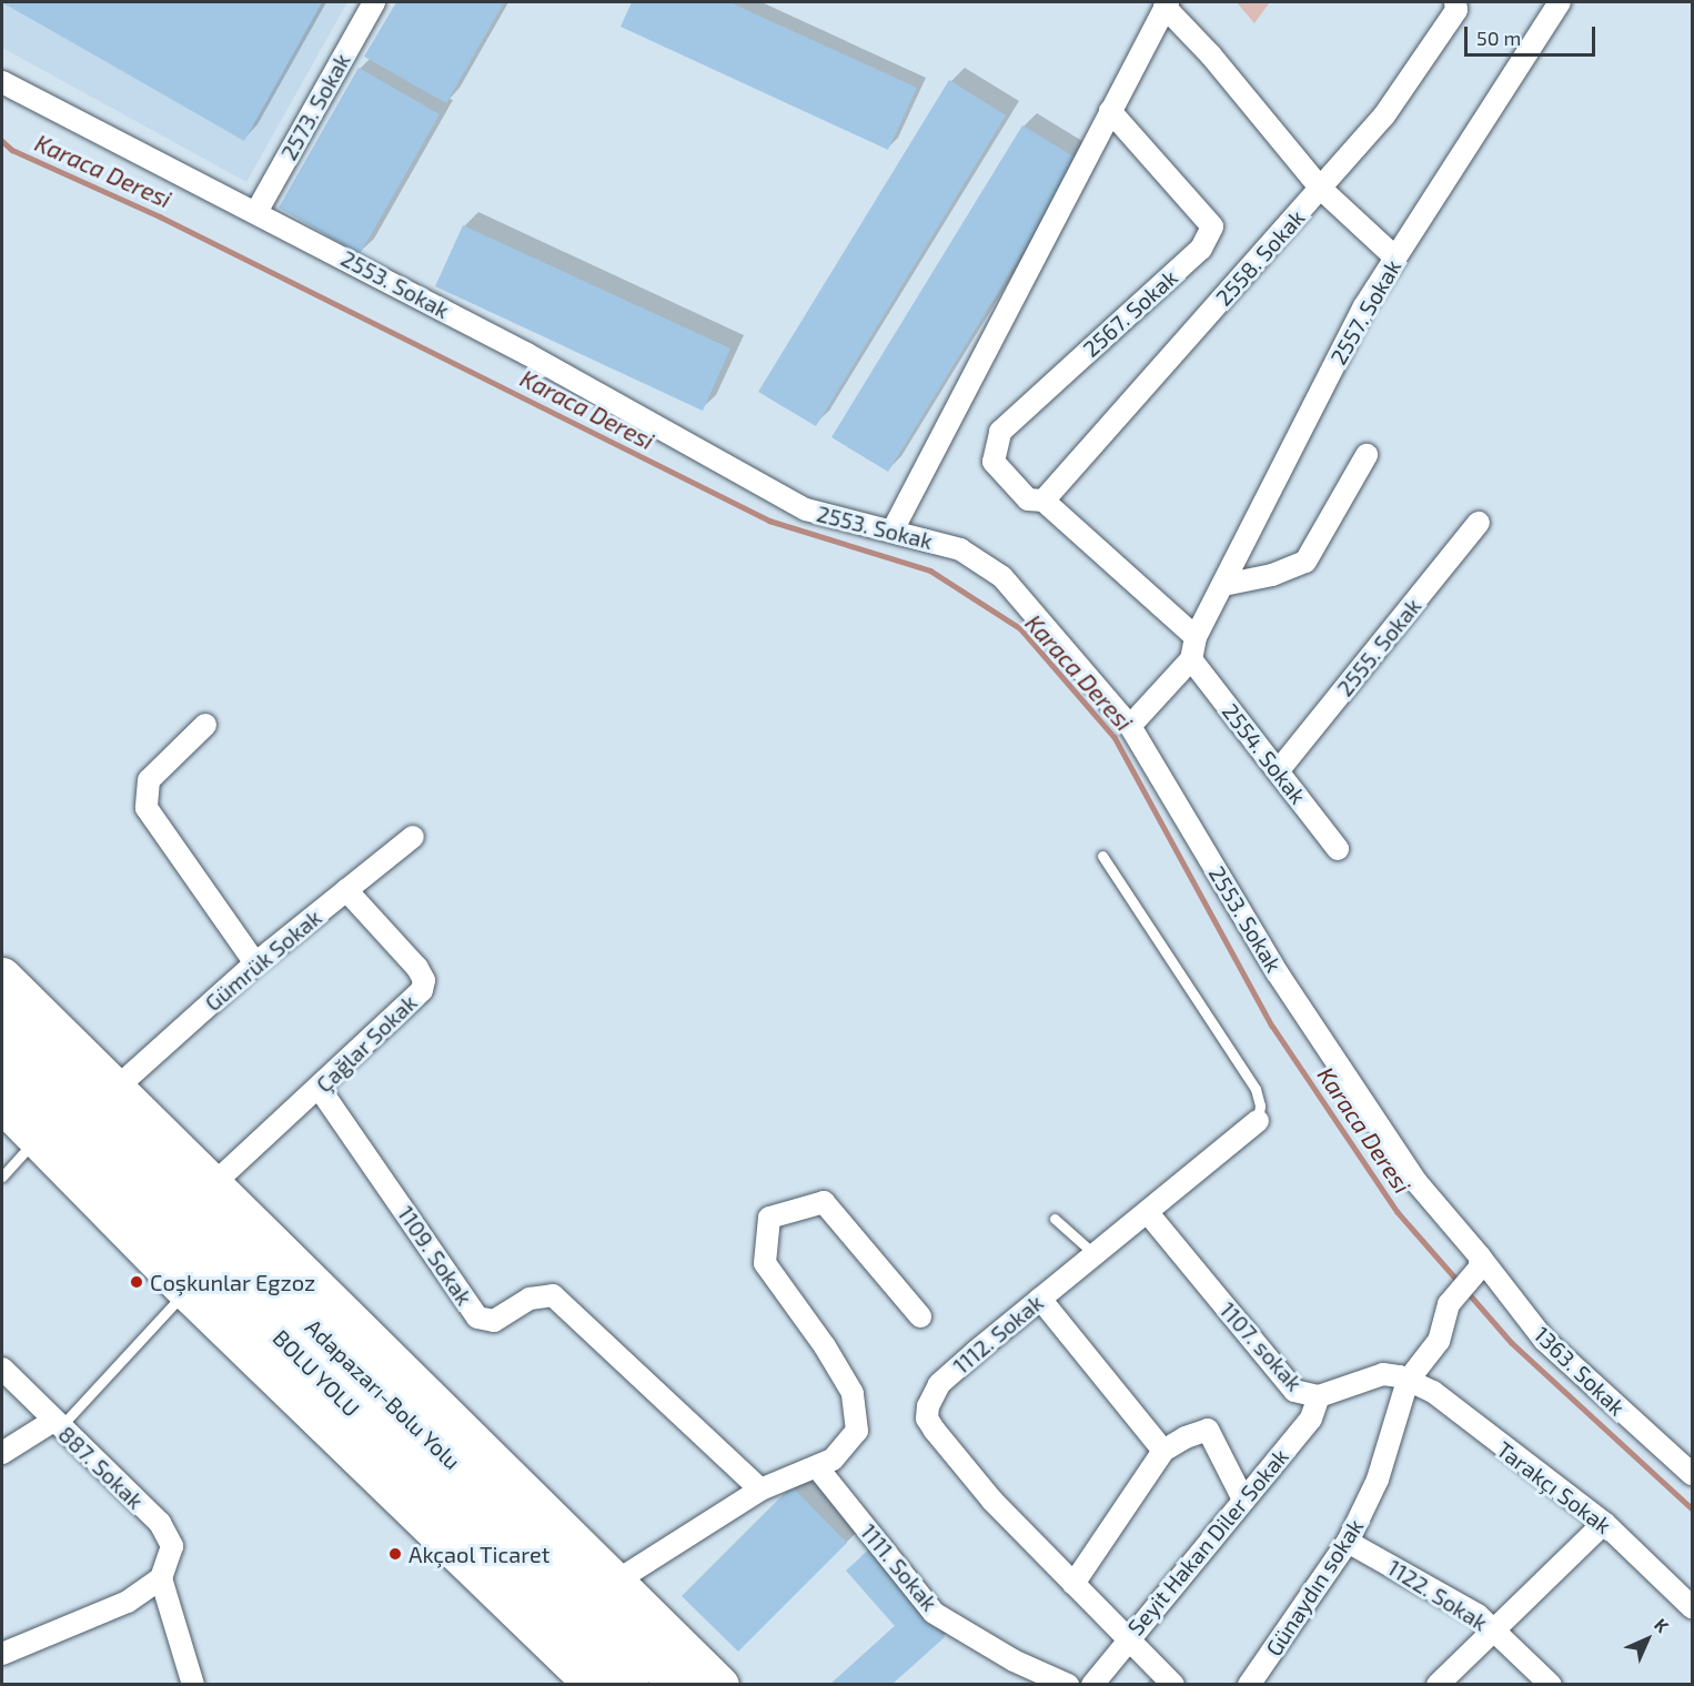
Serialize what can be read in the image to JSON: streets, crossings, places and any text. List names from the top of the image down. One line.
{"streets":{"highway":["BOLU YOLU","Adapazarı-Bolu Yolu"],"street":["2573. Sokak","2558. Sokak","2553. Sokak","2557. Sokak","2567. Sokak","2555. Sokak","2554. Sokak","Gümrük Sokak","Çağlar Sokak","1109. Sokak","1112. Sokak","1107. sokak","1363. Sokak","887. Sokak","Tarakçı Sokak","Seyit Hakan Diler Sokak","1111. Sokak","Günaydın sokak","1122. Sokak"]},"crossings":[["2573. Sokak","2553. Sokak"],["2558. Sokak","2567. Sokak"],["2558. Sokak","2554. Sokak"],["2553. Sokak","1363. Sokak"],["2553. Sokak","Günaydın sokak"],["2557. Sokak","2554. Sokak"],["2567. Sokak","2554. Sokak"],["2555. Sokak","2554. Sokak"],["Gümrük Sokak","Çağlar Sokak"],["Çağlar Sokak","1109. Sokak"],["1112. Sokak","1107. sokak"],["1112. Sokak","Seyit Hakan Diler Sokak"],["1107. sokak","Tarakçı Sokak"],["1107. sokak","Seyit Hakan Diler Sokak"],["1107. sokak","Günaydın sokak"],["1363. Sokak","Günaydın sokak"],["Tarakçı Sokak","Günaydın sokak"],["Günaydın sokak","1122. Sokak"]],"water":["Karaca Deresi"],"places":["Coşkunlar Egzoz","Akçaol Ticaret"],"scale_bar":"50 m","north":"top right"}
